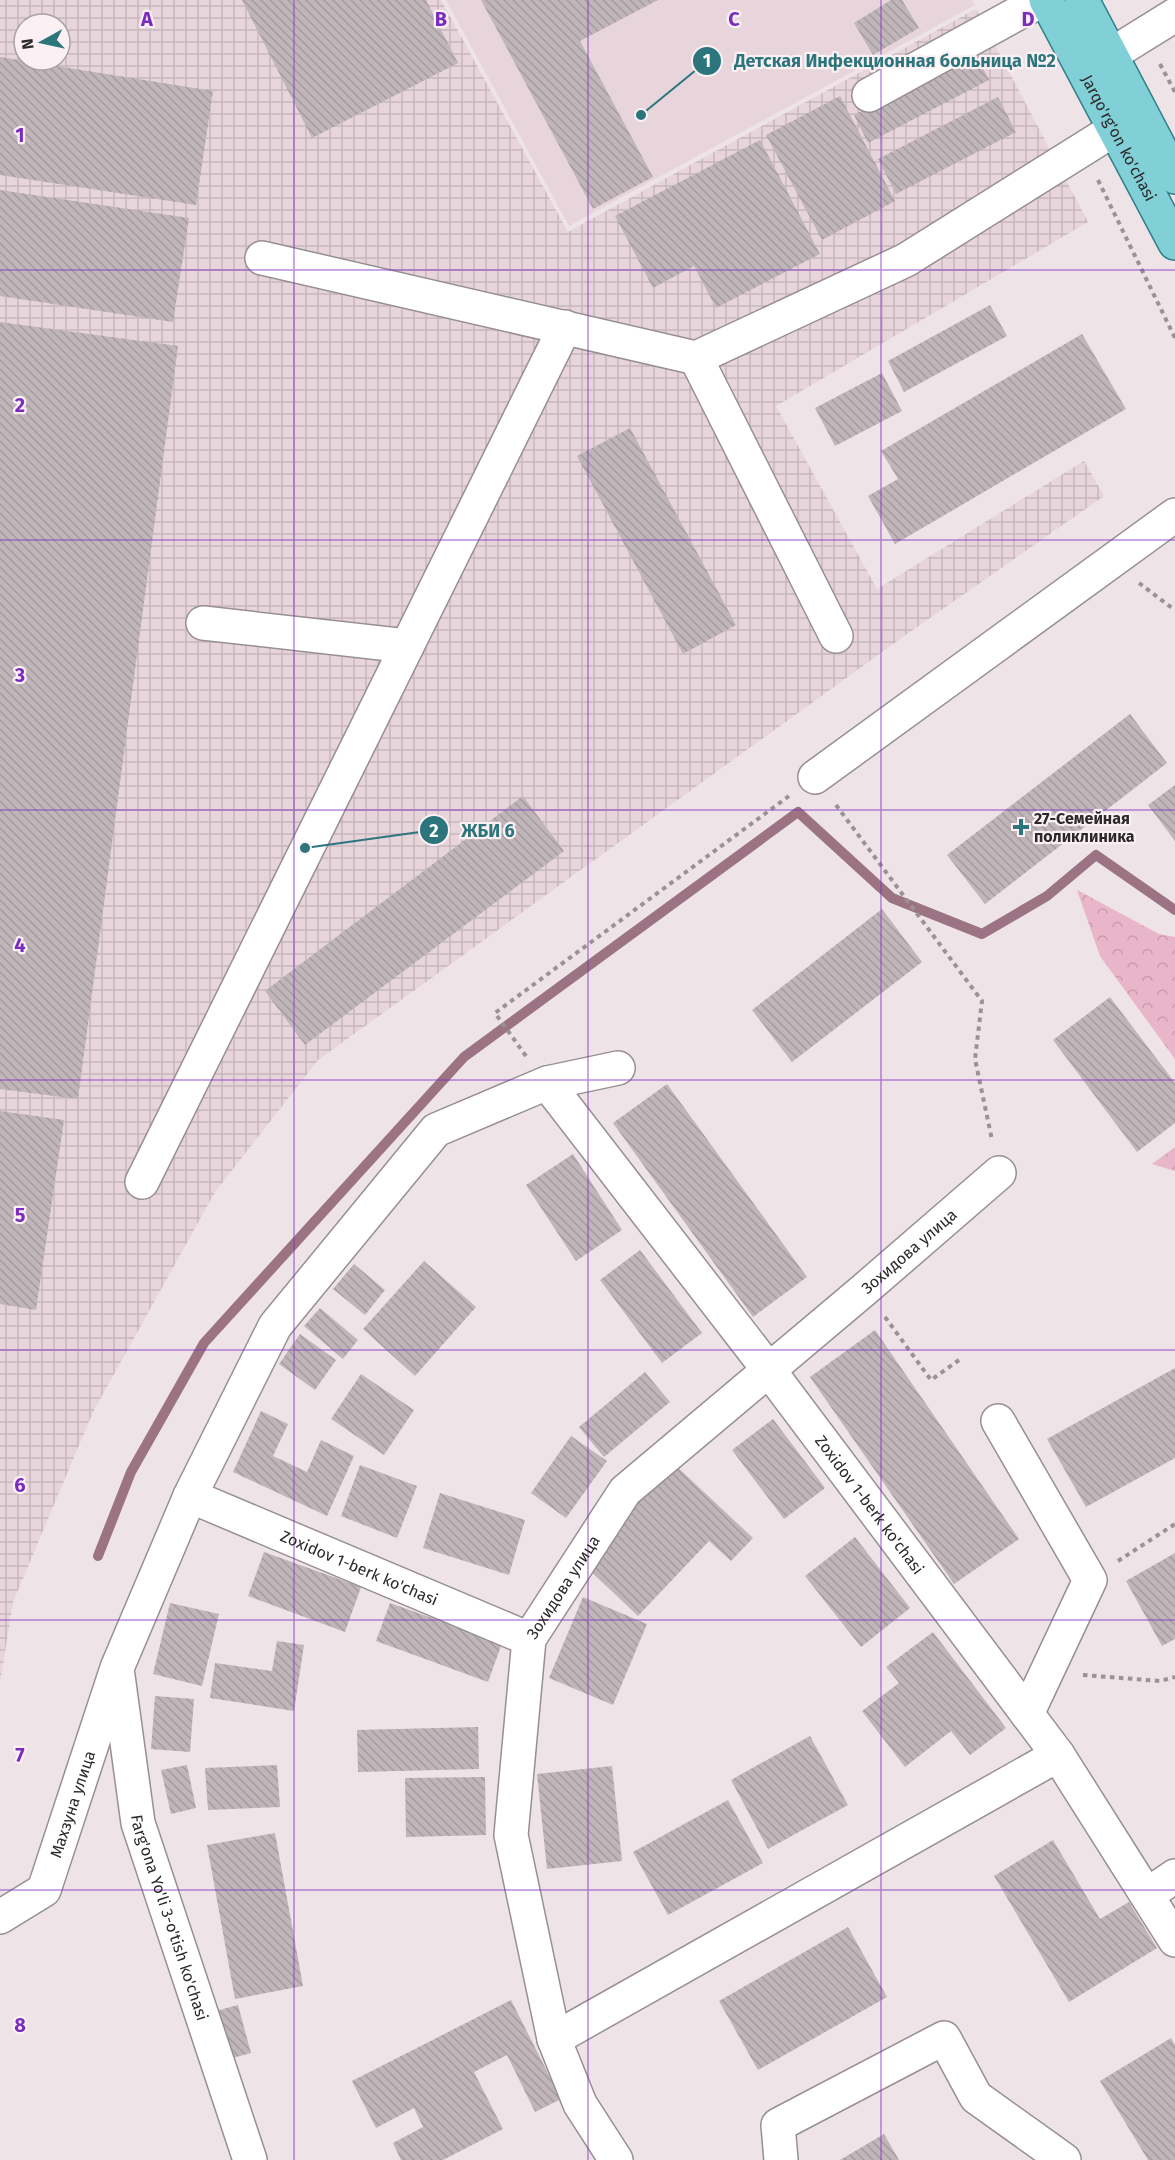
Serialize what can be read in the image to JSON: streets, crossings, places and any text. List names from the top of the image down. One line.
{"streets":{"main road":["Jarqo'rg'on ko'chasi"],"street":["Зохидова улица","Zoxidov 1-berk ko'chasi","Махзуна улица","Farg'ona Yo'li 3-o'tish ko'chasi"]},"crossings":[["Зохидова улица","Zoxidov 1-berk ko'chasi"],["Zoxidov 1-berk ko'chasi","Махзуна улица"],["Махзуна улица","Farg'ona Yo'li 3-o'tish ko'chasi"]],"places":{"other":["Детская Инфекционная больница №2","ЖБИ 6"],"health":["27-Семейная поликлиника"]},"north":"left","grid":{"columns":["A","B","C","D"],"rows":["1","2","3","4","5","6","7","8"]}}
